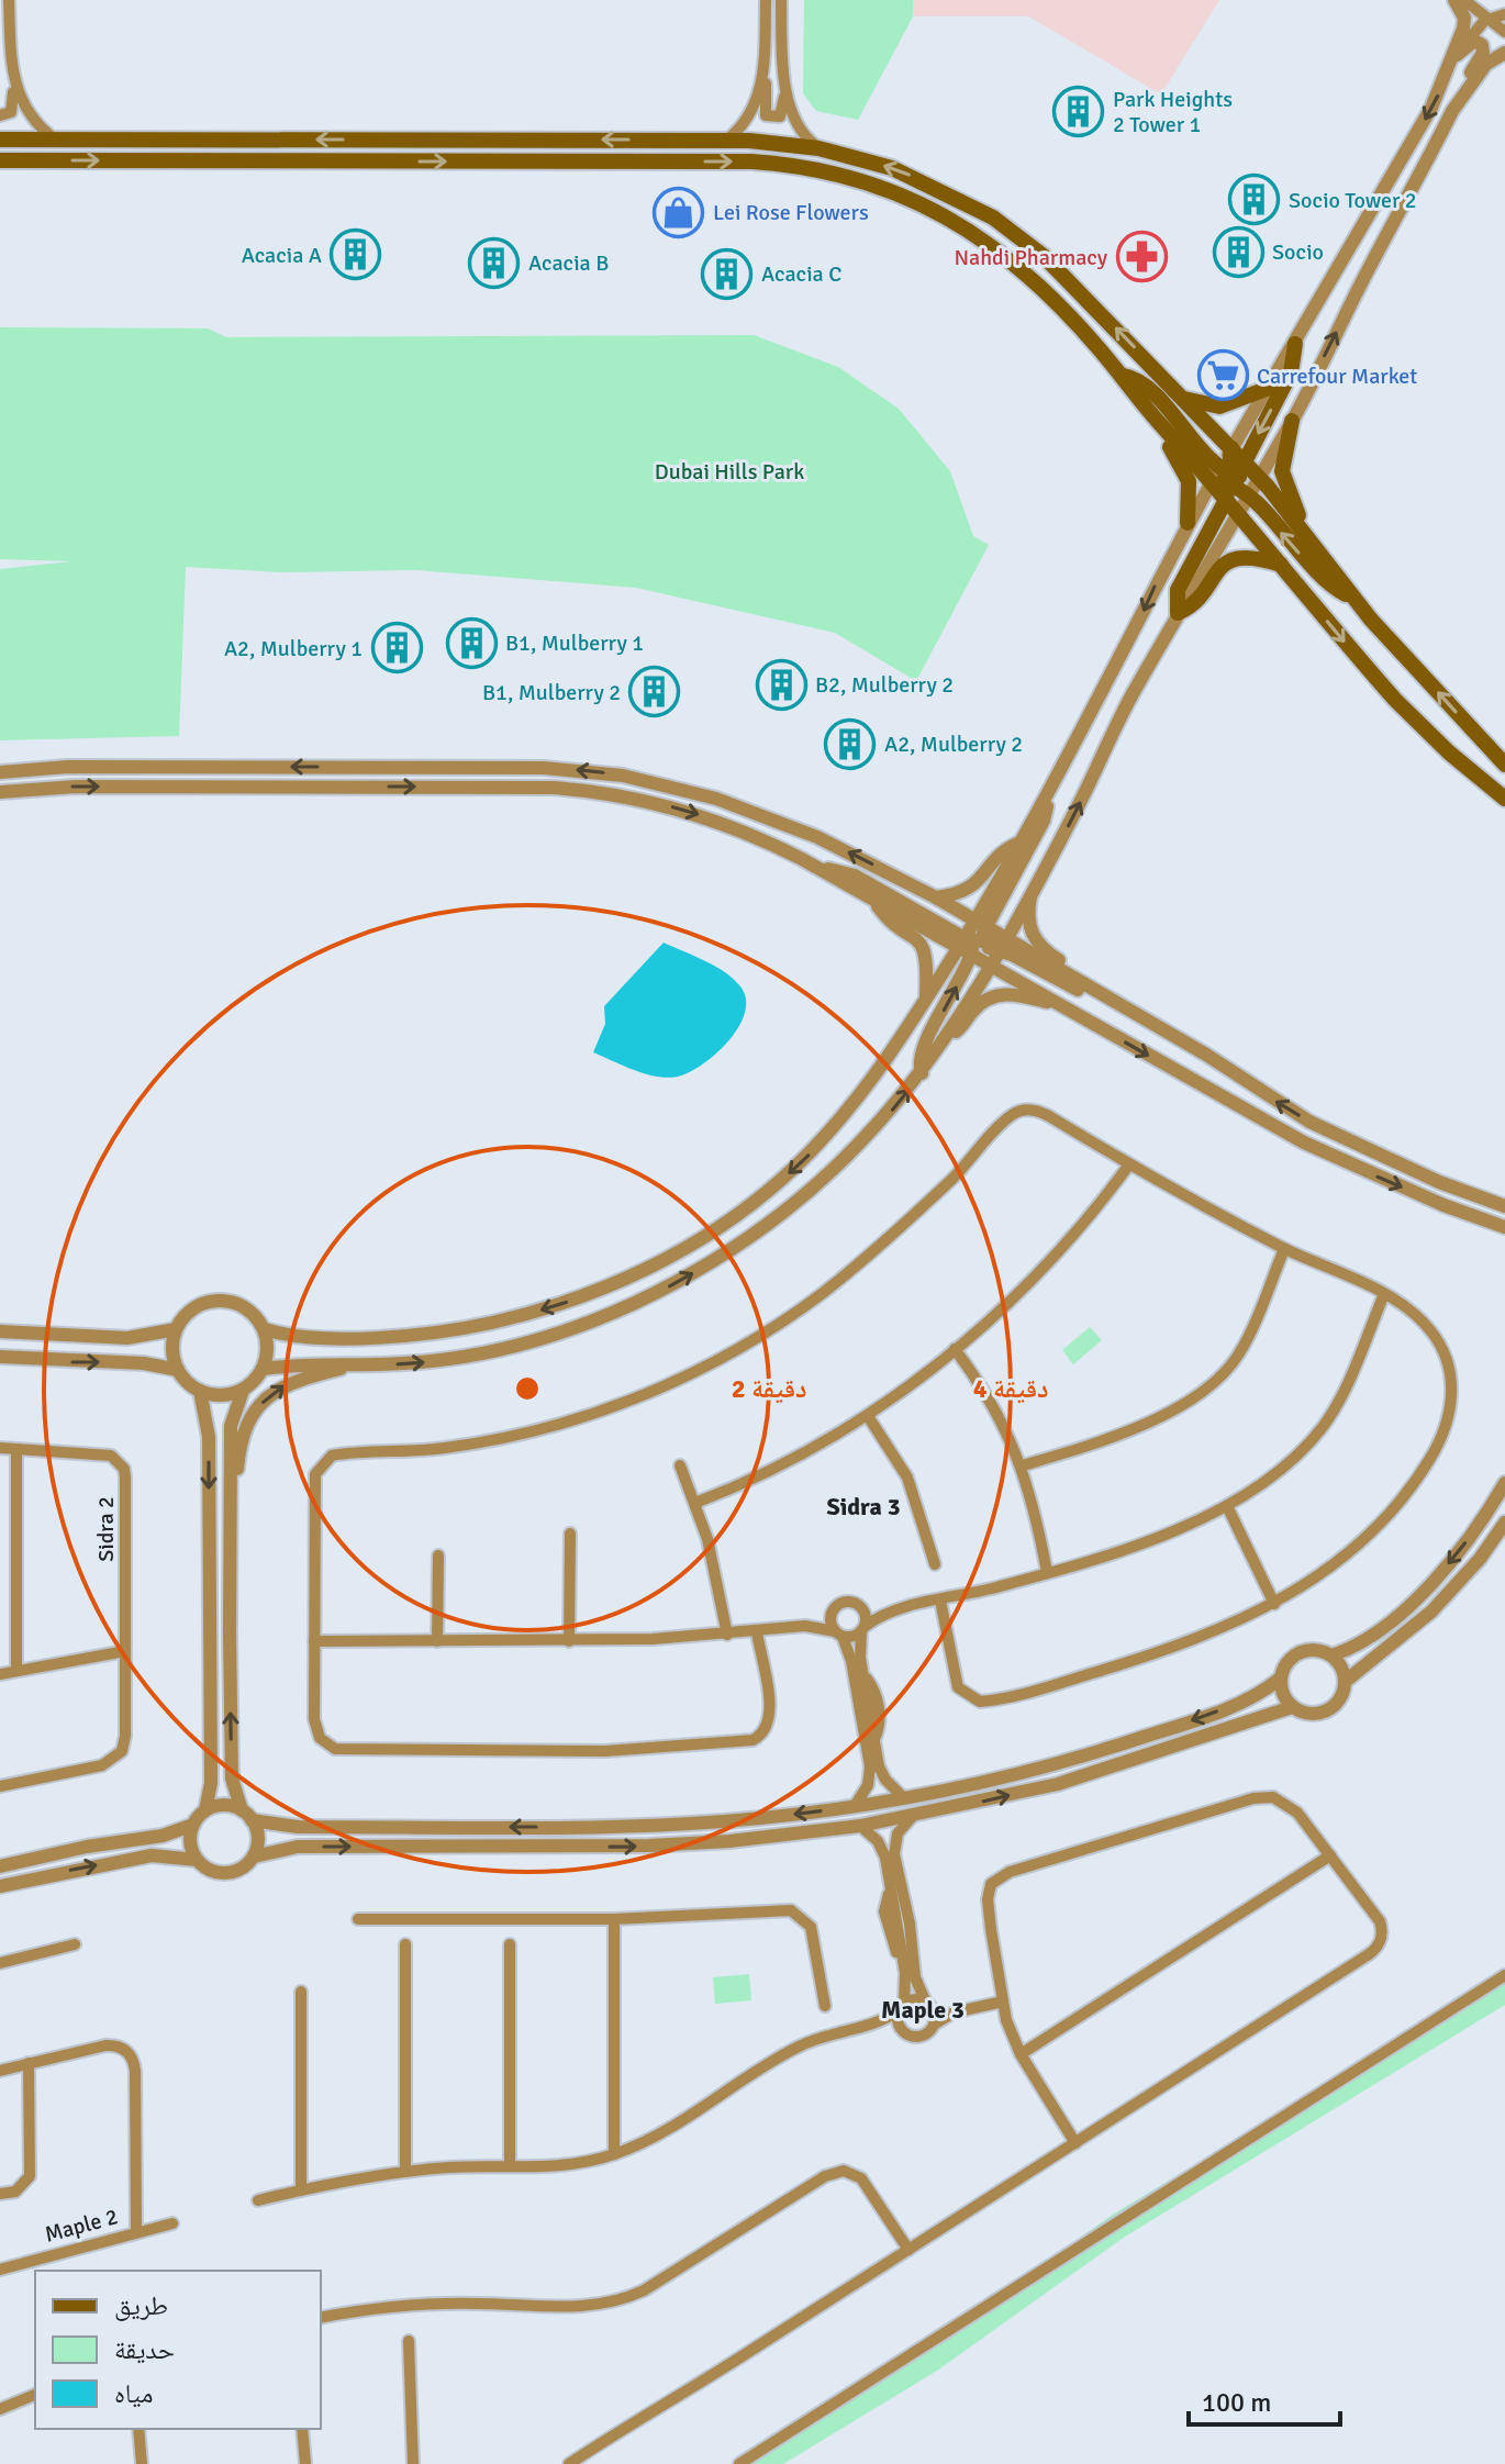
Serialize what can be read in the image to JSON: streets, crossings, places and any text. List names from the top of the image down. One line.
{"streets":{"street":["Sidra 2","Maple 2"]},"districts":["Sidra 3","Maple 3"],"parks":["Dubai Hills Park"],"places":{"building":["Park Heights 2 Tower 1","Socio Tower 2","Socio","Acacia A","Acacia B","Acacia C","B1, Mulberry 1","A2, Mulberry 1","B2, Mulberry 2","B1, Mulberry 2","A2, Mulberry 2"],"shop":["Lei Rose Flowers"],"pharmacy":["Nahdi Pharmacy"],"supermarket":["Carrefour Market"]},"legend":["طريق","حديقة","مياه"],"scale_bar":"100 m","rings":["2 دقيقة","4 دقيقة"]}
